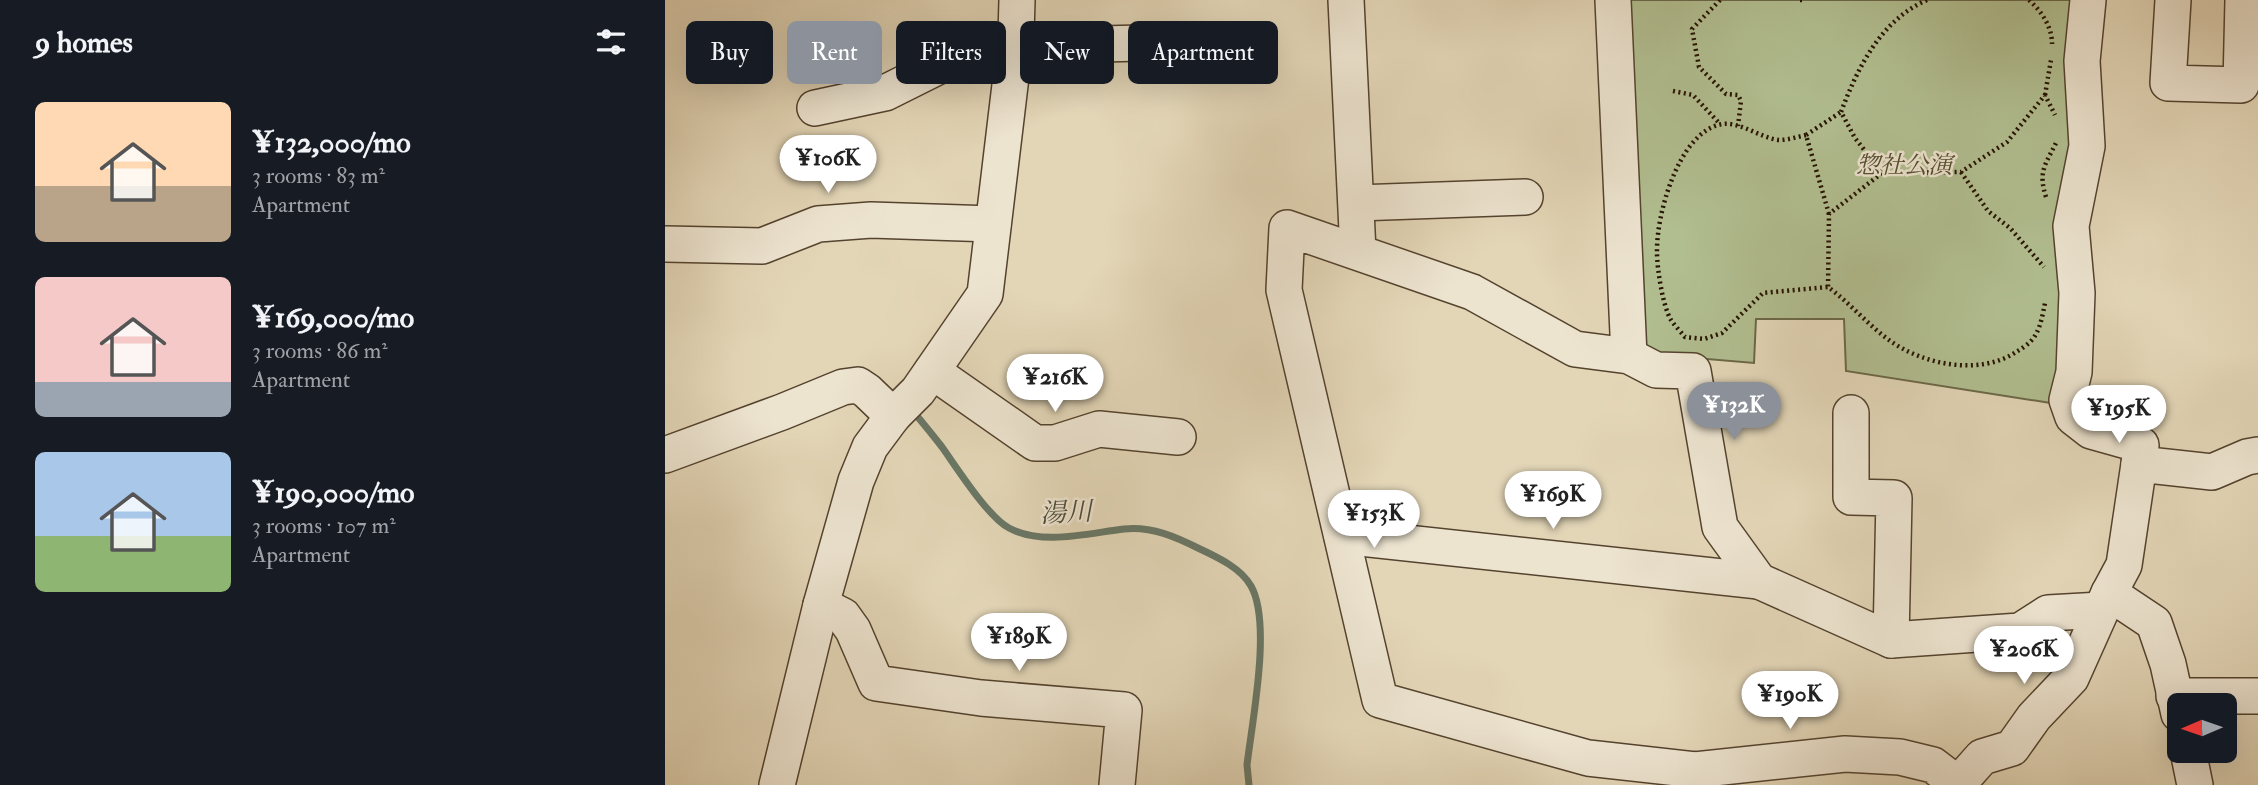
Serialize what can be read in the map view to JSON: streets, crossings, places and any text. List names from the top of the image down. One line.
{"water":["湯川"],"parks":["惣社公演"],"north":"left","page":{"heading":"9 homes","chip":["Buy","Rent","Filters","New","Apartment"],"list":[{"name":"¥132,000/mo","note":"3 rooms · 83 m² · Apartment"},{"name":"¥169,000/mo","note":"3 rooms · 86 m² · Apartment"},{"name":"¥190,000/mo","note":"3 rooms · 107 m² · Apartment"}],"price":["¥106K","¥216K","¥132K","¥195K","¥169K","¥153K","¥189K","¥206K","¥190K"]}}
